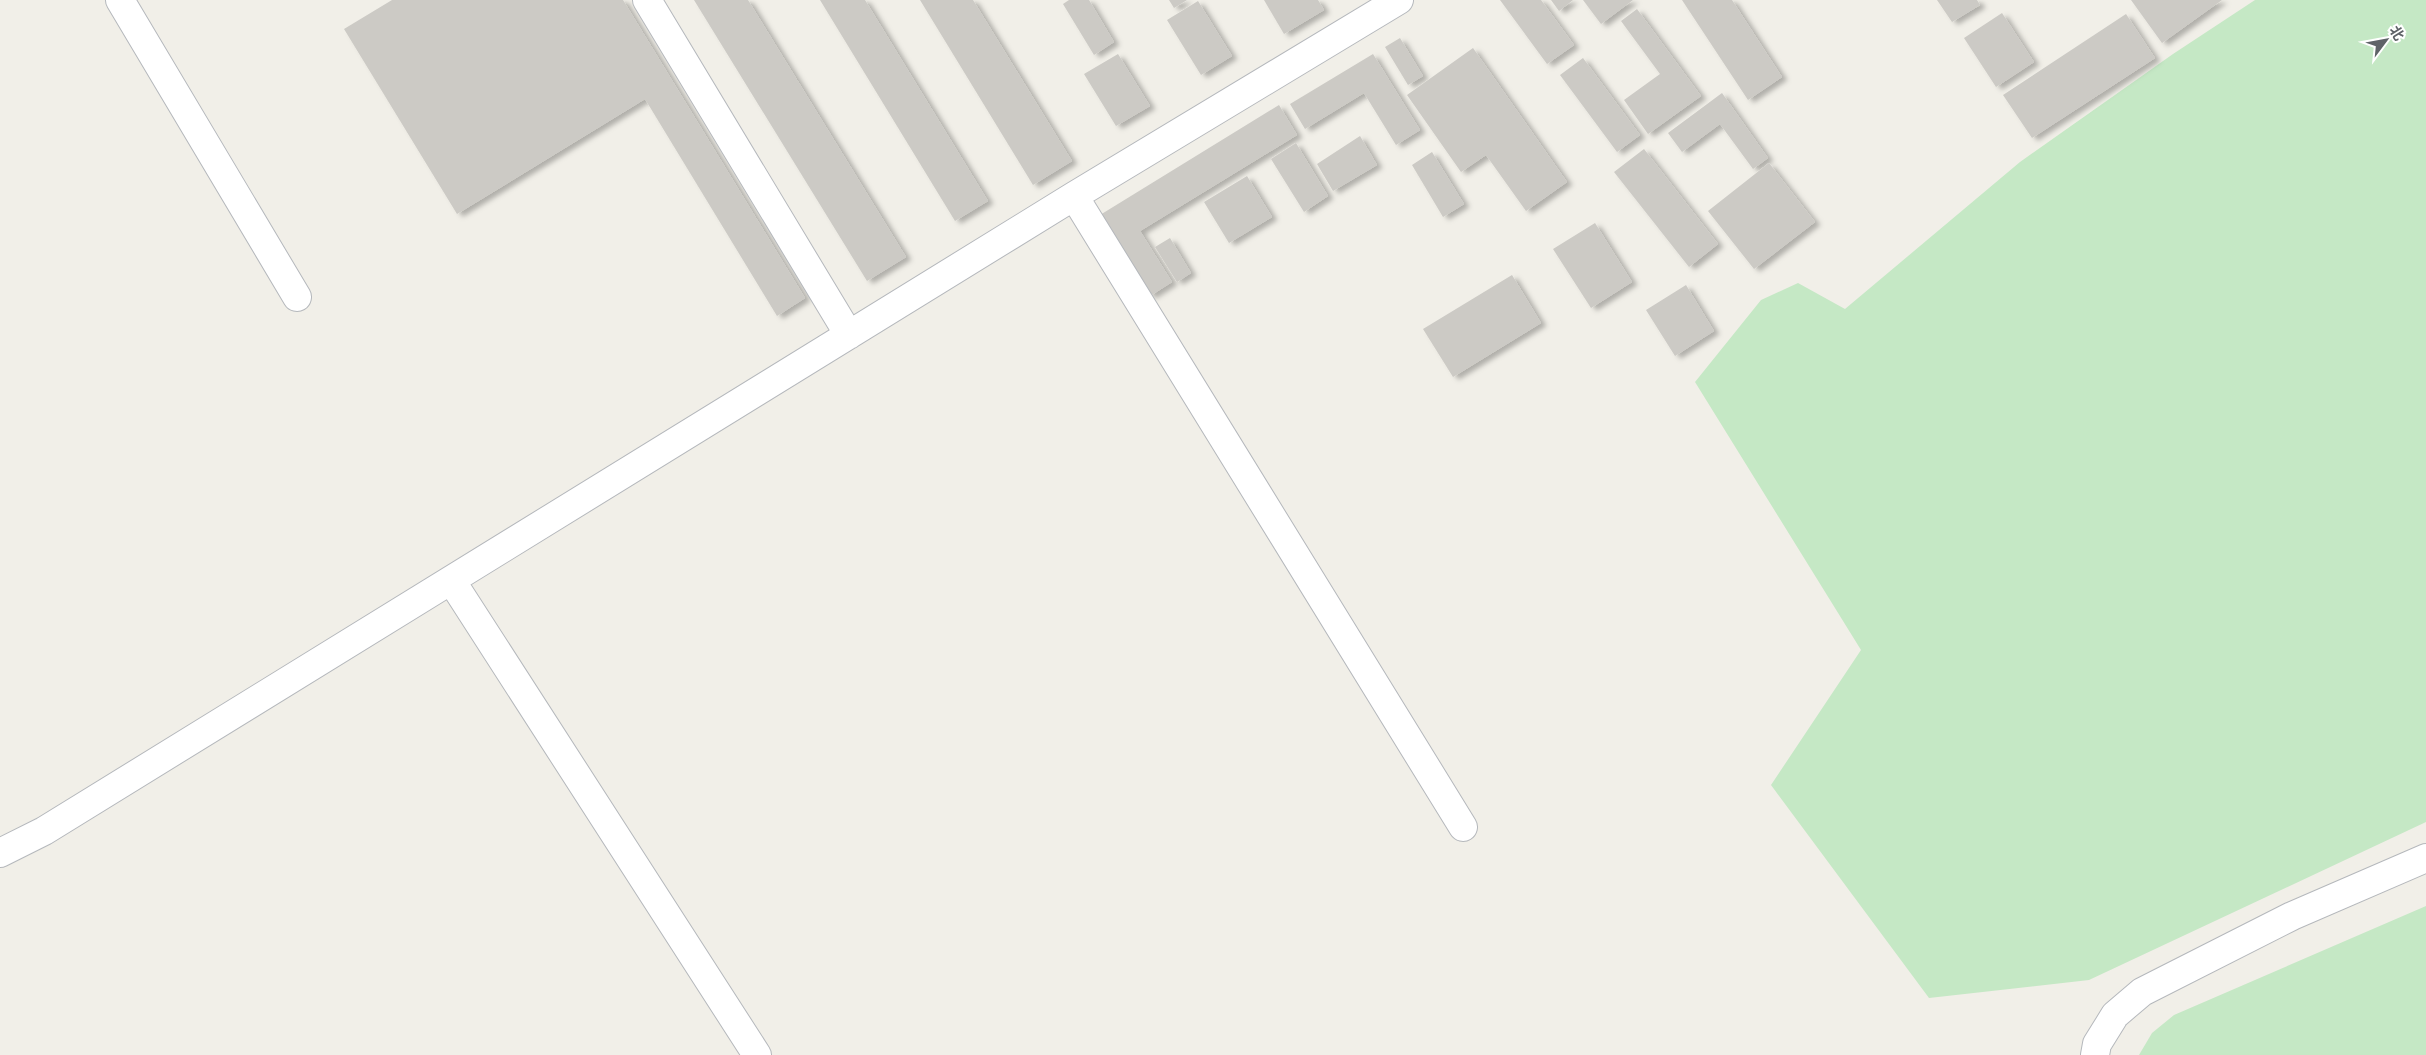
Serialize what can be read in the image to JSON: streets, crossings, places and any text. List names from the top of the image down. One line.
{"north":"top right"}
